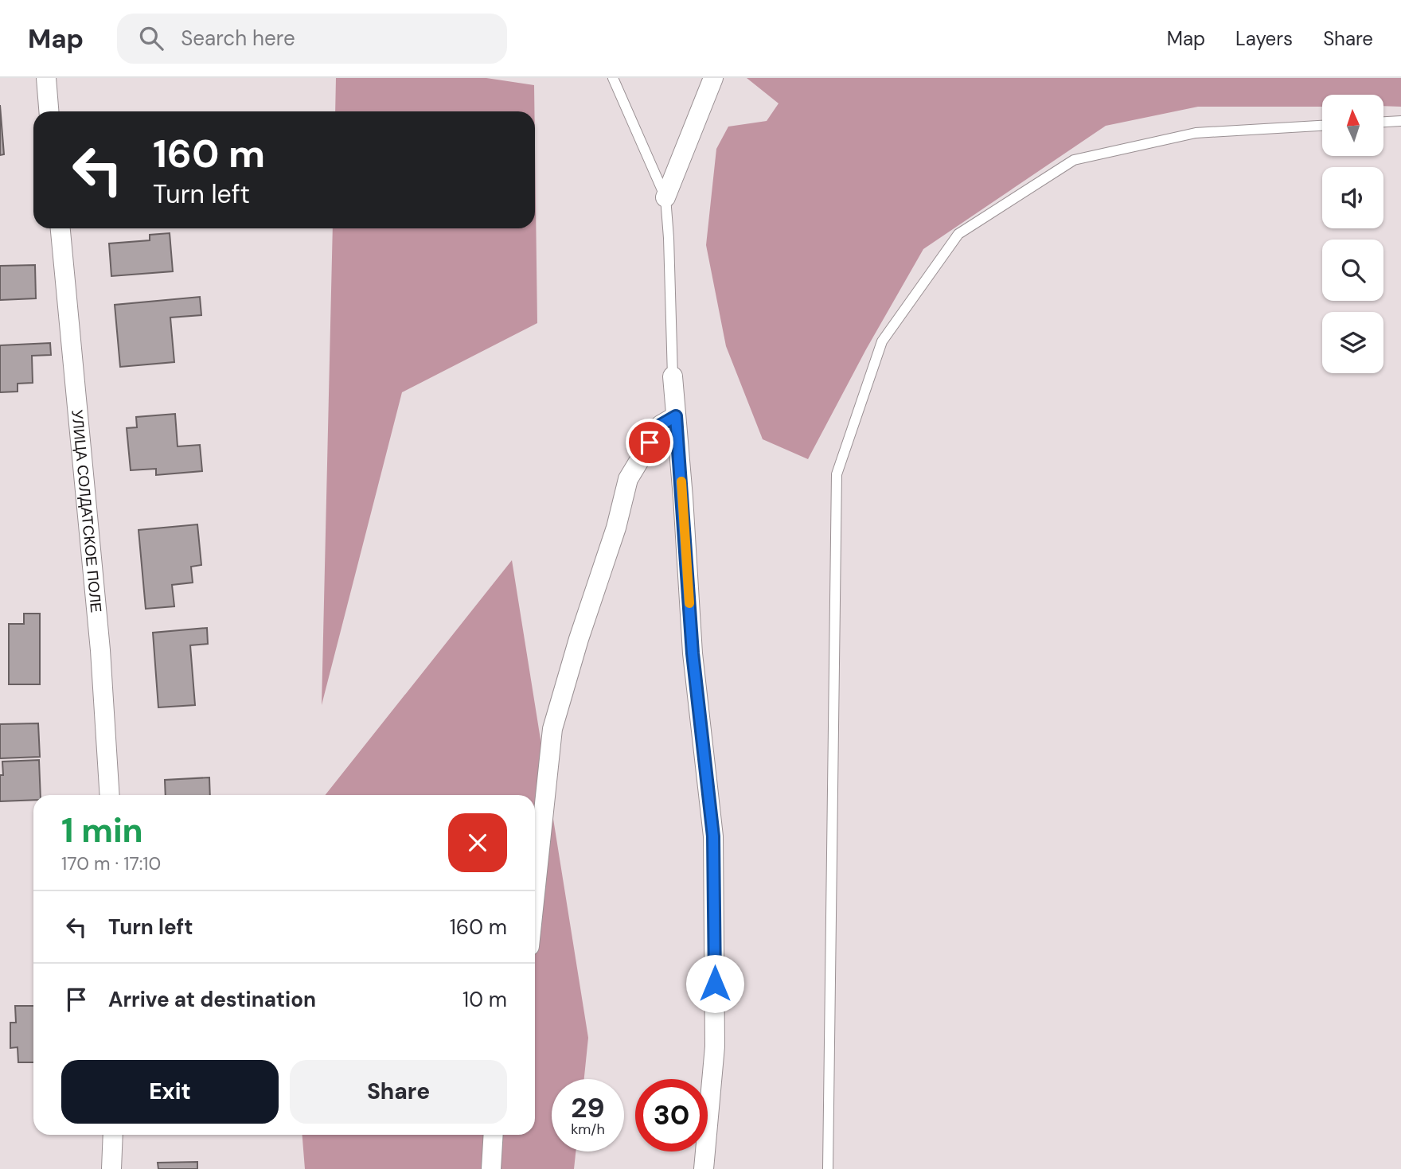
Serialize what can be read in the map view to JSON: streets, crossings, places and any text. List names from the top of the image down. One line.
{"streets":{"street":["УЛИЦА СОЛДАТСКОЕ ПОЛЕ"]},"north":"top","page":{"header":"Map","search":"Search here","nav":["Map","Layers","Share"],"turn":["160 m","Turn left"],"heading":["1 min","170 m · 17:10"],"list":[{"name":"Turn left","value":"160 m"},{"name":"Arrive at destination","value":"10 m"}],"buttons":["Exit","Share"],"speed":"29 km/h","limit":"30"}}
